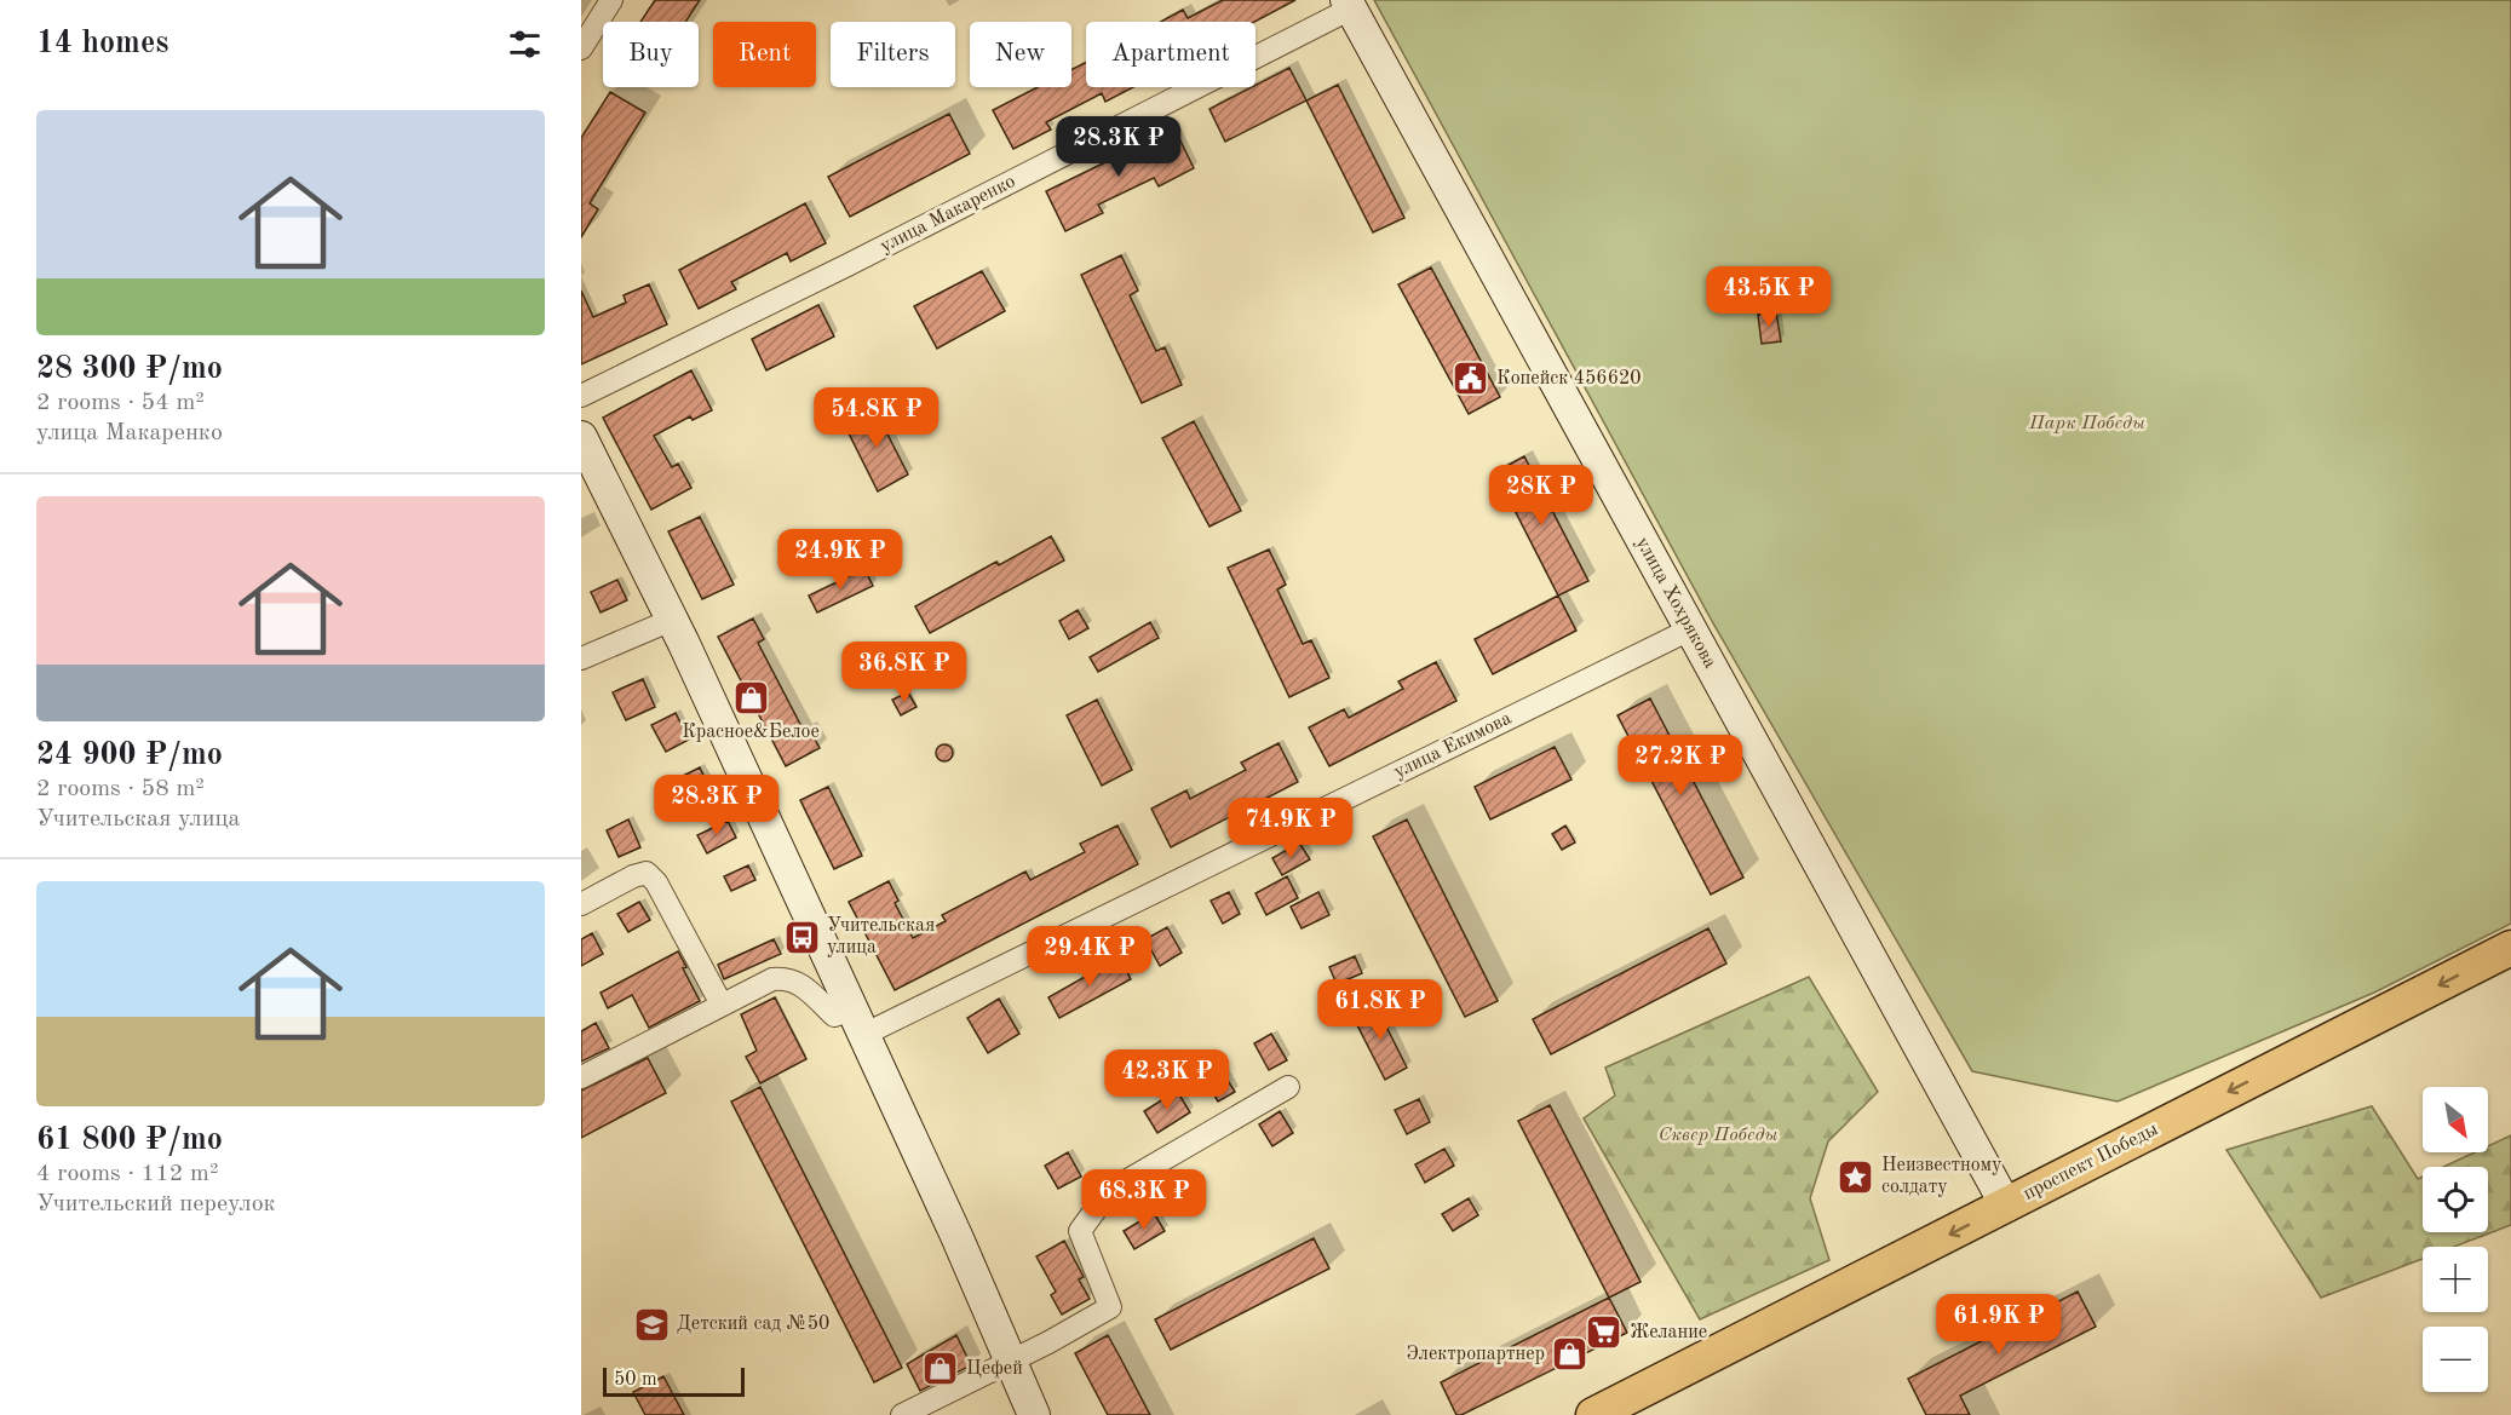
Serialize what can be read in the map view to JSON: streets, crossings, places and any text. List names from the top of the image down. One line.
{"streets":{"main road":["проспект Победы"],"street":["улица Макаренко","улица Хохрякова","улица Екимова"]},"crossings":[["улица Макаренко","улица Хохрякова"],["улица Хохрякова","улица Екимова"],["улица Хохрякова","проспект Победы"]],"parks":["Парк Победы","Сквер Победы"],"places":{"public building":["Копейск 456620"],"shop":["Красное&Белое","Электропартнер","Цефей"],"bus stop":["Учительская улица"],"place":["Неизвестному солдату"],"school or university":["Детский сад №50"],"supermarket":["Желание"]},"scale_bar":"50 m","north":"bottom right","page":{"heading":"14 homes","chip":["Buy","Rent","Filters","New","Apartment"],"list":[{"name":"28 300 ₽/mo","note":"2 rooms · 54 m² · улица Макаренко"},{"name":"24 900 ₽/mo","note":"2 rooms · 58 m² · Учительская улица"},{"name":"61 800 ₽/mo","note":"4 rooms · 112 m² · Учительский переулок"}],"price":["28.3K ₽","43.5K ₽","54.8K ₽","28K ₽","24.9K ₽","36.8K ₽","27.2K ₽","28.3K ₽","74.9K ₽","29.4K ₽","61.8K ₽","42.3K ₽","68.3K ₽","61.9K ₽"],"map_buttons":["+","−"],"scale":"50 m"}}
